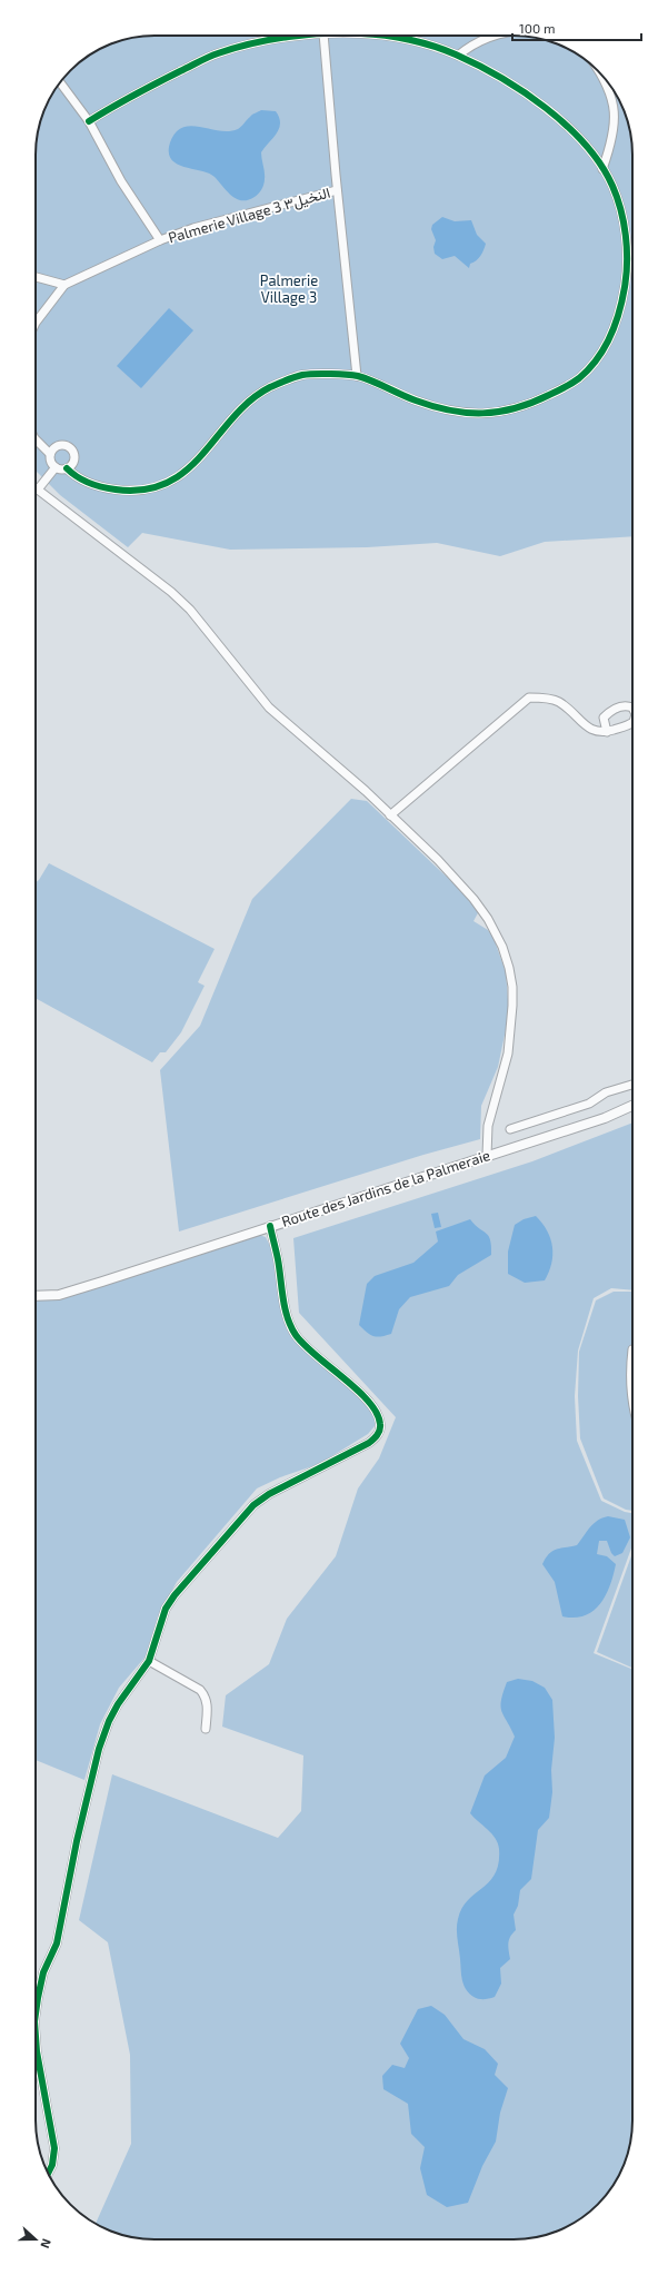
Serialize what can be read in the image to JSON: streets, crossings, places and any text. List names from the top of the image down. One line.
{"streets":{"street":["Palmerie Village 3 النخيل٣","Route des Jardins de la Palmeraie"]},"parks":["Palmerie Village 3"],"scale_bar":"100 m","north":"right"}
